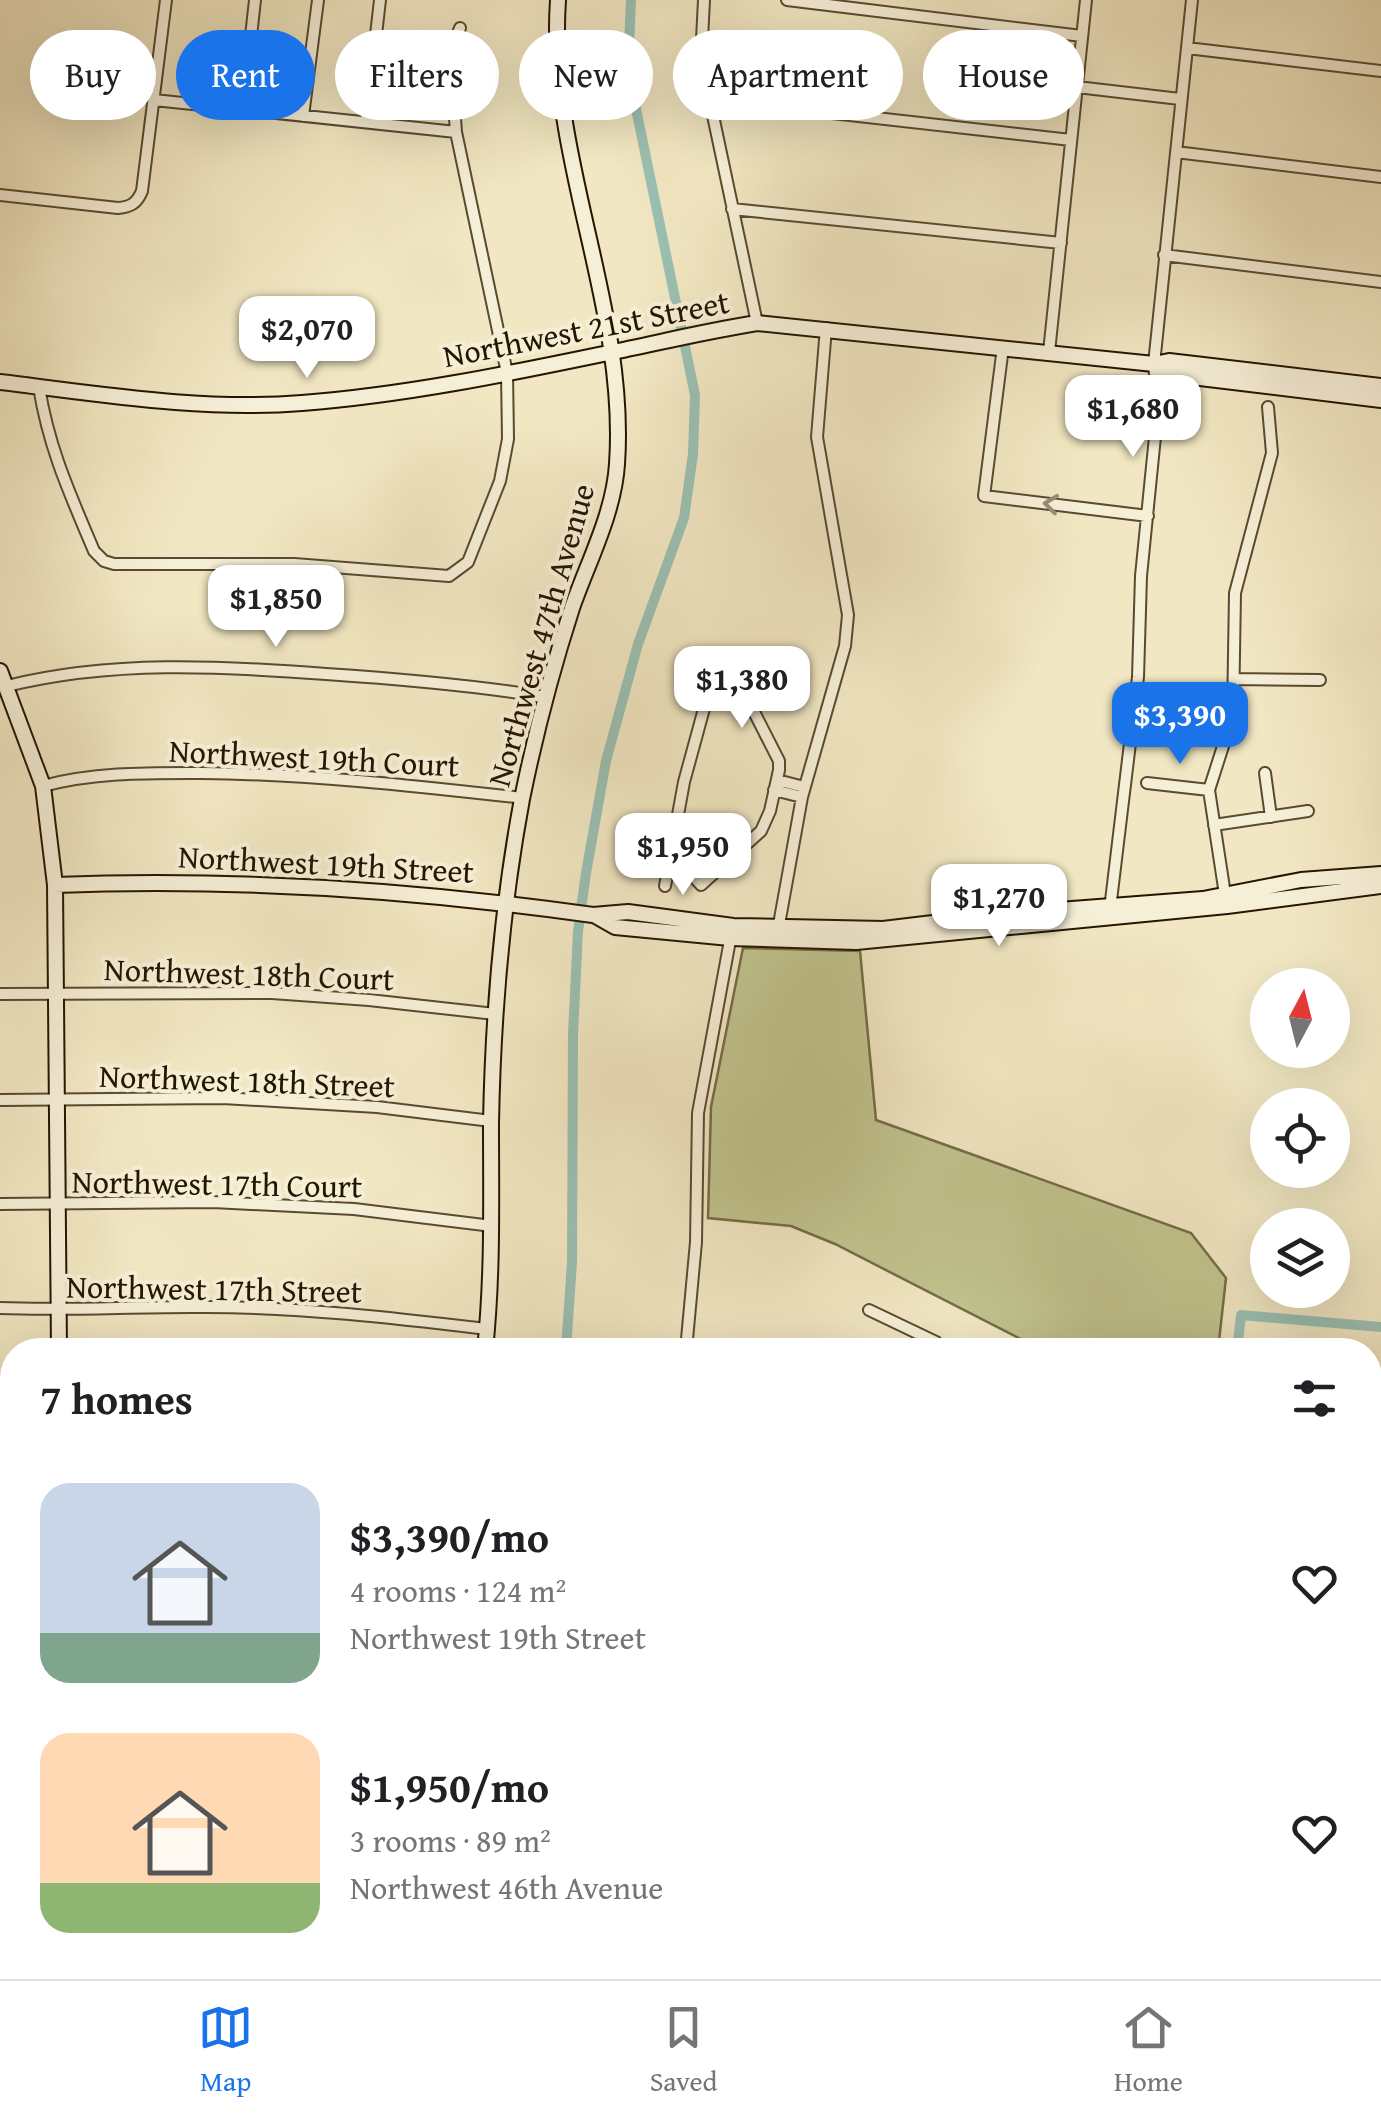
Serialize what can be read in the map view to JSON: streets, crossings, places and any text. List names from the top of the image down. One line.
{"streets":{"street":["Northwest 21st Street","Northwest 47th Avenue","Northwest 19th Court","Northwest 19th Street","Northwest 18th Court","Northwest 18th Street","Northwest 17th Court","Northwest 17th Street"]},"crossings":[["Northwest 21st Street","Northwest 47th Avenue"],["Northwest 47th Avenue","Northwest 19th Court"],["Northwest 47th Avenue","Northwest 19th Street"],["Northwest 47th Avenue","Northwest 18th Court"],["Northwest 47th Avenue","Northwest 18th Street"],["Northwest 47th Avenue","Northwest 17th Court"],["Northwest 47th Avenue","Northwest 17th Street"]],"north":"top","page":{"chip":["Buy","Rent","Filters","New","Apartment","House"],"price":["$2,070","$1,680","$1,850","$1,380","$3,390","$1,950","$1,270"],"heading":"7 homes","list":[{"name":"$3,390/mo","note":"4 rooms · 124 m² · Northwest 19th Street"},{"name":"$1,950/mo","note":"3 rooms · 89 m² · Northwest 46th Avenue"}],"tabs":["Map","Saved","Home"]}}
